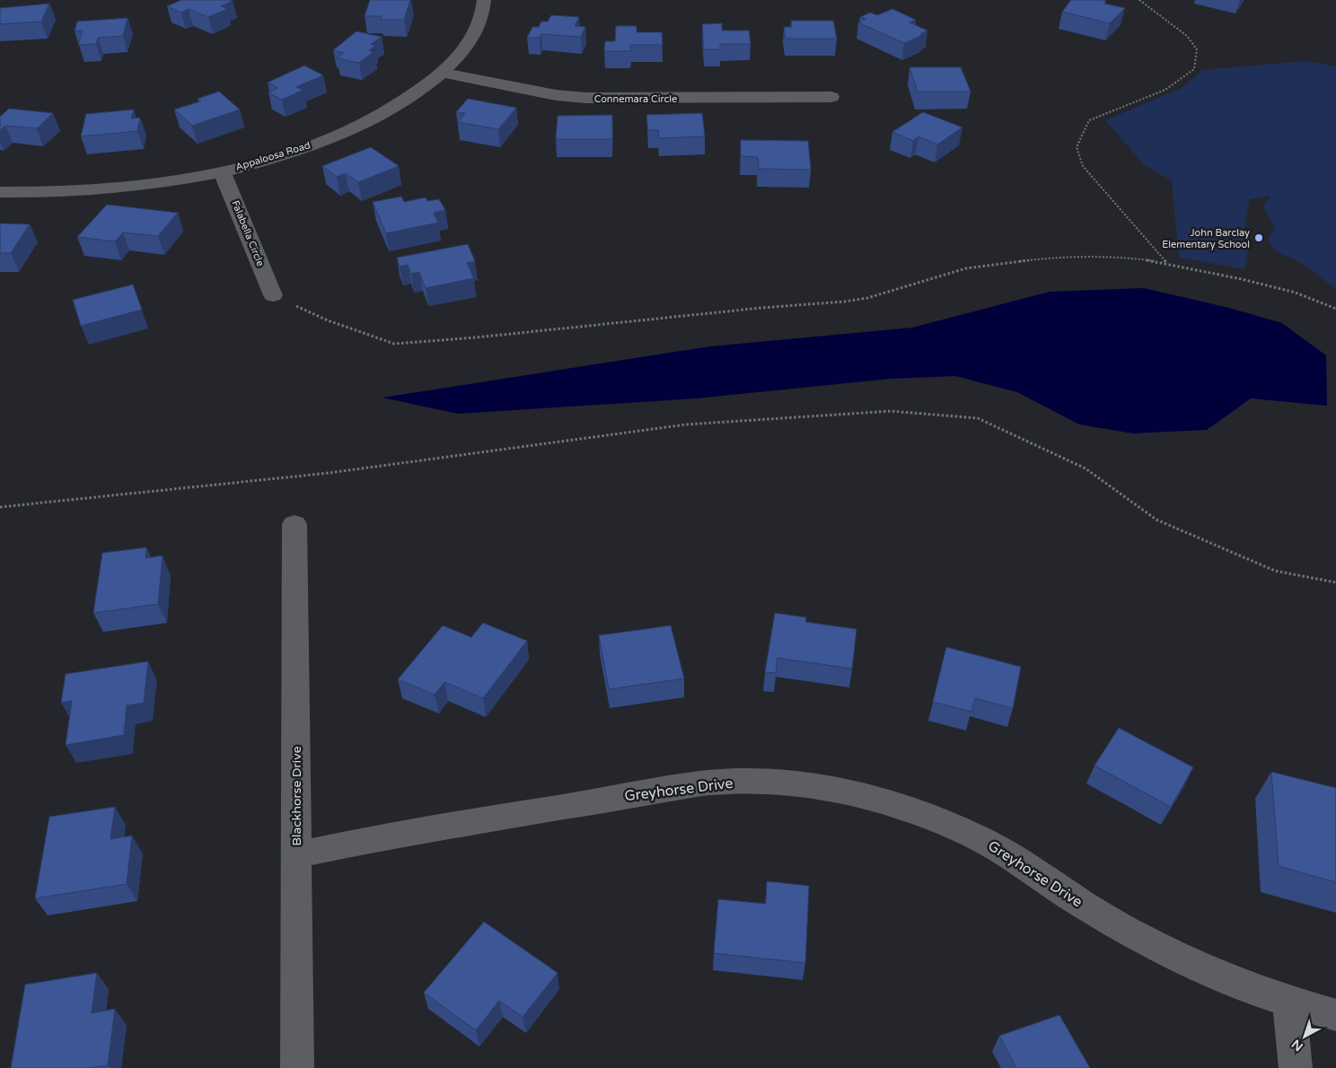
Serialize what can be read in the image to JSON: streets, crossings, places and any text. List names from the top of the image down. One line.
{"streets":{"street":["Connemara Circle","Appaloosa Road","Falabella Circle","Greyhorse Drive","Blackhorse Drive"]},"crossings":[["Connemara Circle","Appaloosa Road"],["Appaloosa Road","Falabella Circle"],["Greyhorse Drive","Blackhorse Drive"]],"places":["John Barclay Elementary School"],"north":"bottom left"}
